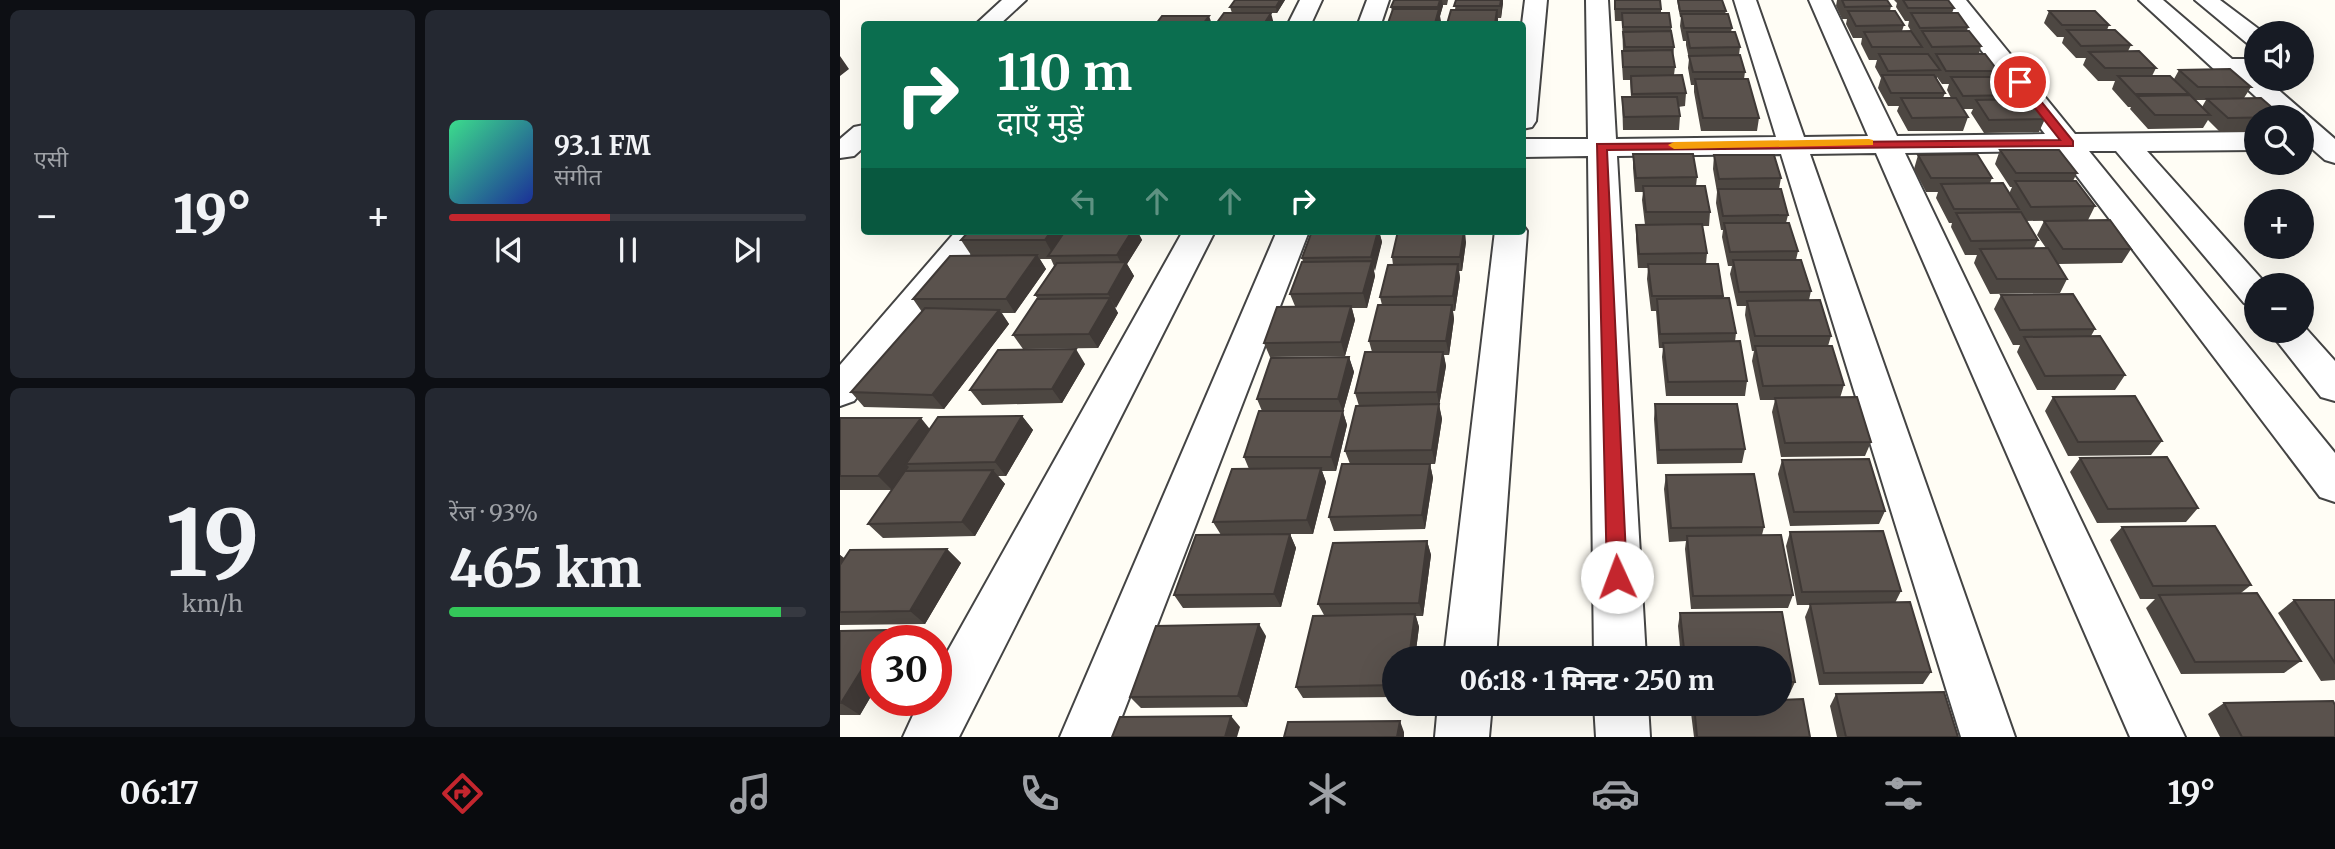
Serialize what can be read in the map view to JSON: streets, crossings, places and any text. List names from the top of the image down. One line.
{"page":{"tile":["एसी",["19","km/h"],["रेंज · 93%","465 km"]],"map_buttons":["+","−"],"turn":["110 m","दाएँ मुड़ें"],"song":["93.1 FM","संगीत"],"heat":["−","19°","+"],"limit":"30","trip":"06:18 · 1 मिनट · 250 m","tabs":["06:17","19°"]}}
